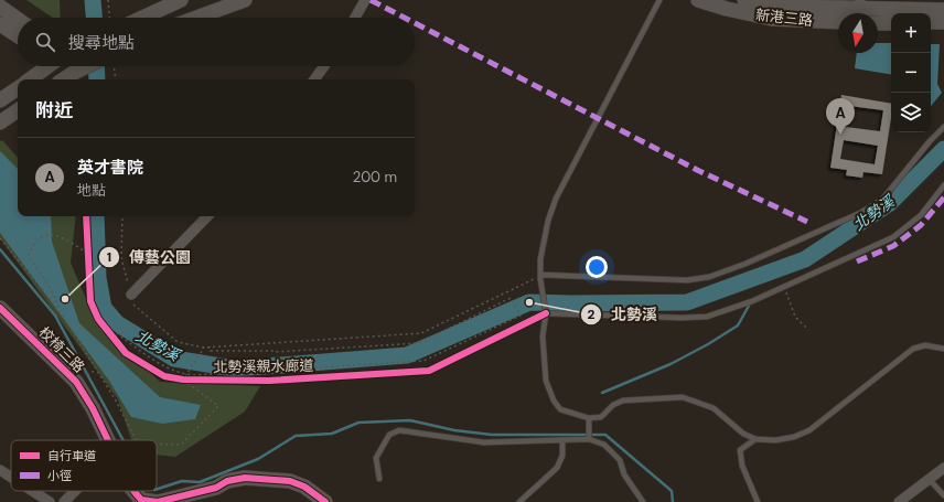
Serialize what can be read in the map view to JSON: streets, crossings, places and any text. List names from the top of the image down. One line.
{"streets":{"street":["新港三路","校椅三路"],"cycle path":["北勢溪親水廊道"]},"water":["北勢溪"],"places":["傳藝公園","北勢溪"],"legend":["自行車道","小徑"],"north":"bottom","page":{"map_buttons":["+","−"],"search":"搜尋地點","heading":"附近","pins":"A","list":[{"mark":"A","name":"英才書院","note":"地點","value":"200 m"}]}}
